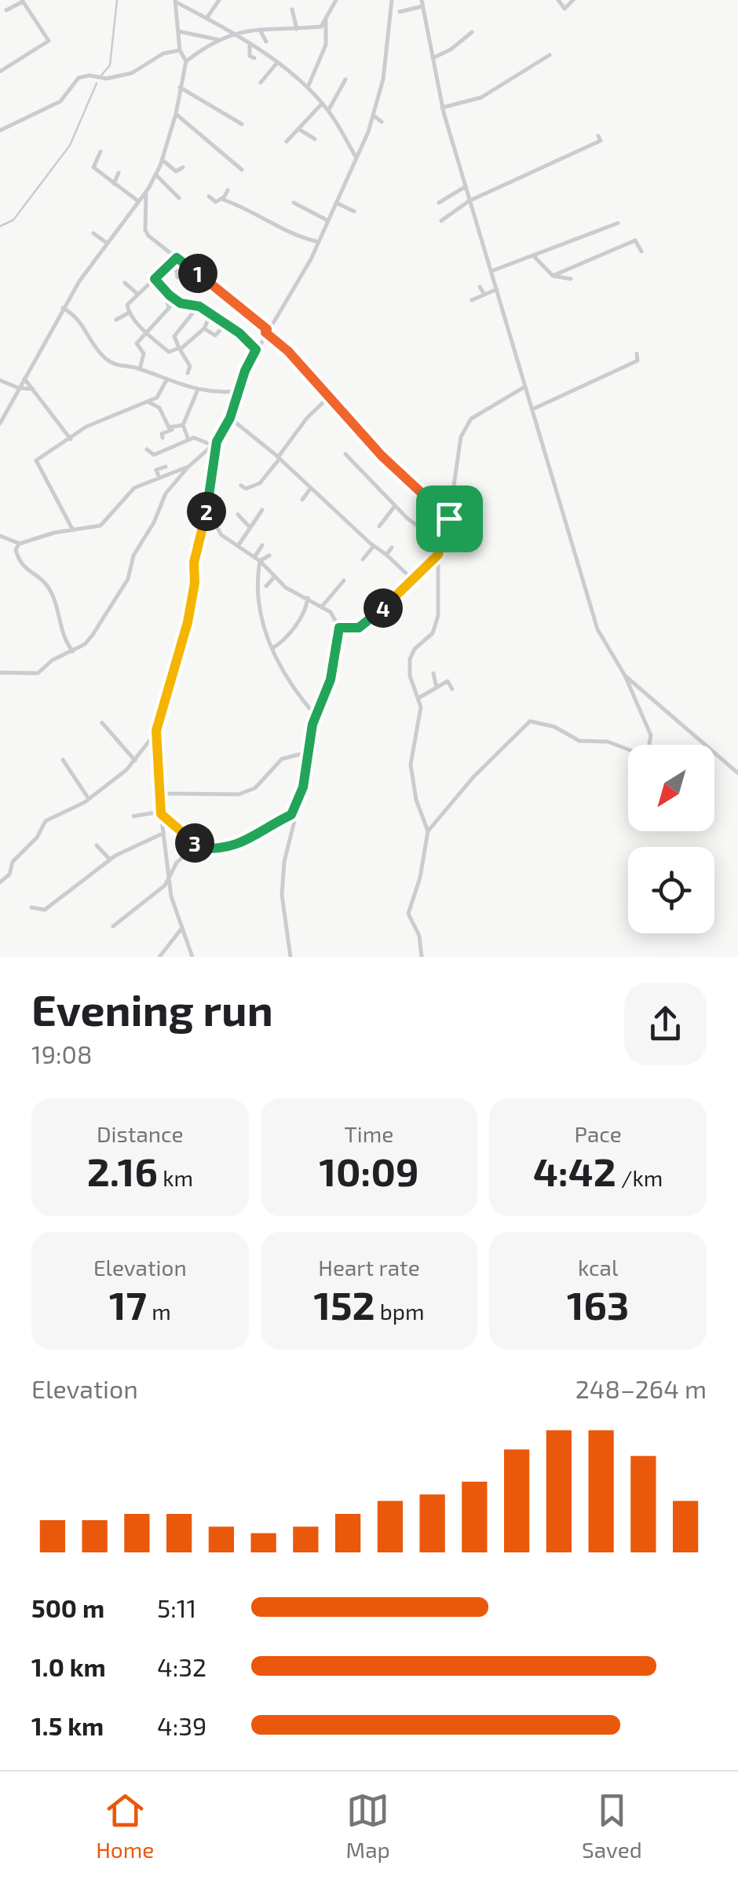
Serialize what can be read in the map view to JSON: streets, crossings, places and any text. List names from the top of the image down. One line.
{"north":"bottom left","page":{"pins":["1","2","4","3"],"heading":["Evening run","19:08"],"stats":[["Distance","2.16 km"],["Time","10:09"],["Pace","4:42 /km"],["Elevation","17 m"],["Heart rate","152 bpm"],["kcal","163"]],"chart":["Elevation","248–264 m"],"list":[{"name":"500 m","note":"5:11"},{"name":"1.0 km","note":"4:32"},{"name":"1.5 km","note":"4:39"}],"tabs":["Home","Map","Saved"]}}
